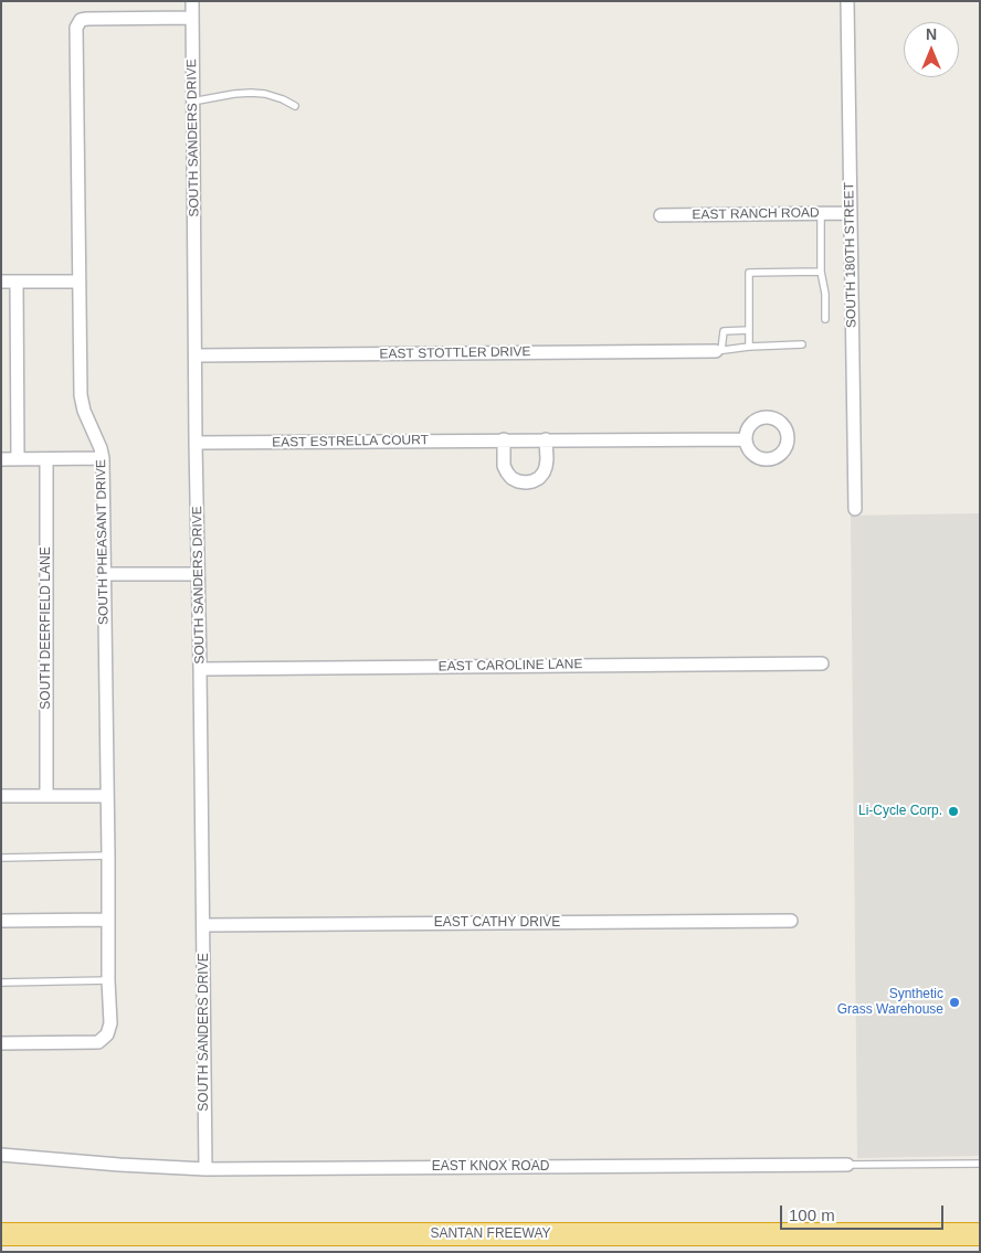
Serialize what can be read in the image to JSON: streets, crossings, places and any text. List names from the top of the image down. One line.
{"streets":{"highway":["SANTAN FREEWAY"],"street":["SOUTH SANDERS DRIVE","EAST RANCH ROAD","SOUTH 180TH STREET","EAST STOTTLER DRIVE","EAST ESTRELLA COURT","SOUTH PHEASANT DRIVE","SOUTH DEERFIELD LANE","EAST CAROLINE LANE","EAST CATHY DRIVE","EAST KNOX ROAD"]},"crossings":[["SOUTH SANDERS DRIVE","EAST STOTTLER DRIVE"],["SOUTH SANDERS DRIVE","EAST ESTRELLA COURT"],["SOUTH SANDERS DRIVE","SOUTH PHEASANT DRIVE"],["SOUTH SANDERS DRIVE","EAST CAROLINE LANE"],["SOUTH SANDERS DRIVE","EAST CATHY DRIVE"],["SOUTH SANDERS DRIVE","EAST KNOX ROAD"],["EAST RANCH ROAD","SOUTH 180TH STREET"]],"places":["Li-Cycle Corp.","Synthetic Grass Warehouse"],"scale_bar":"100 m","north":"top"}
